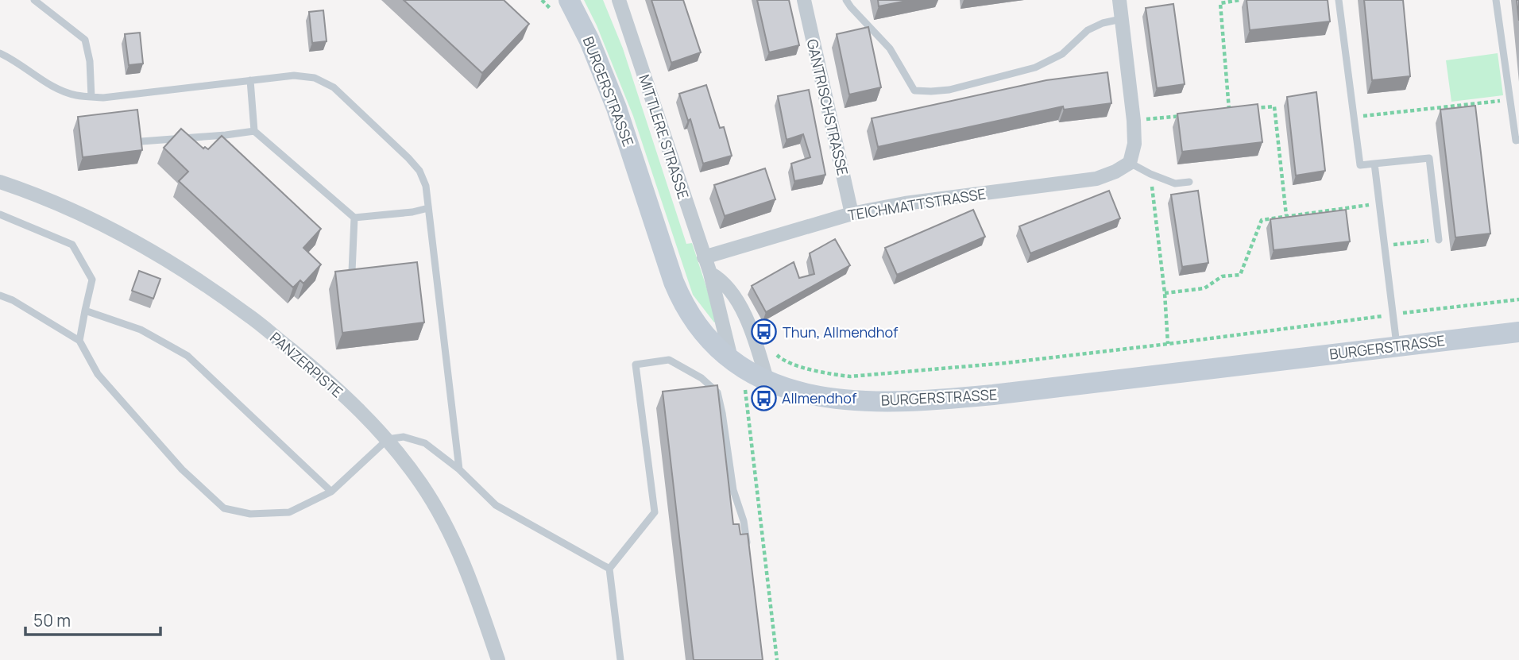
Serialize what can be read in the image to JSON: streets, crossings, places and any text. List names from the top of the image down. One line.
{"streets":{"main road":["BURGERSTRASSE"],"street":["GANTRISCHSTRASSE","MITTLERE STRASSE","TEICHMATTSTRASSE","PANZERPISTE"]},"crossings":[["BURGERSTRASSE","MITTLERE STRASSE"],["GANTRISCHSTRASSE","TEICHMATTSTRASSE"],["MITTLERE STRASSE","TEICHMATTSTRASSE"]],"places":{"bus stop":["Thun, Allmendhof","Allmendhof"]},"scale_bar":"50 m"}
